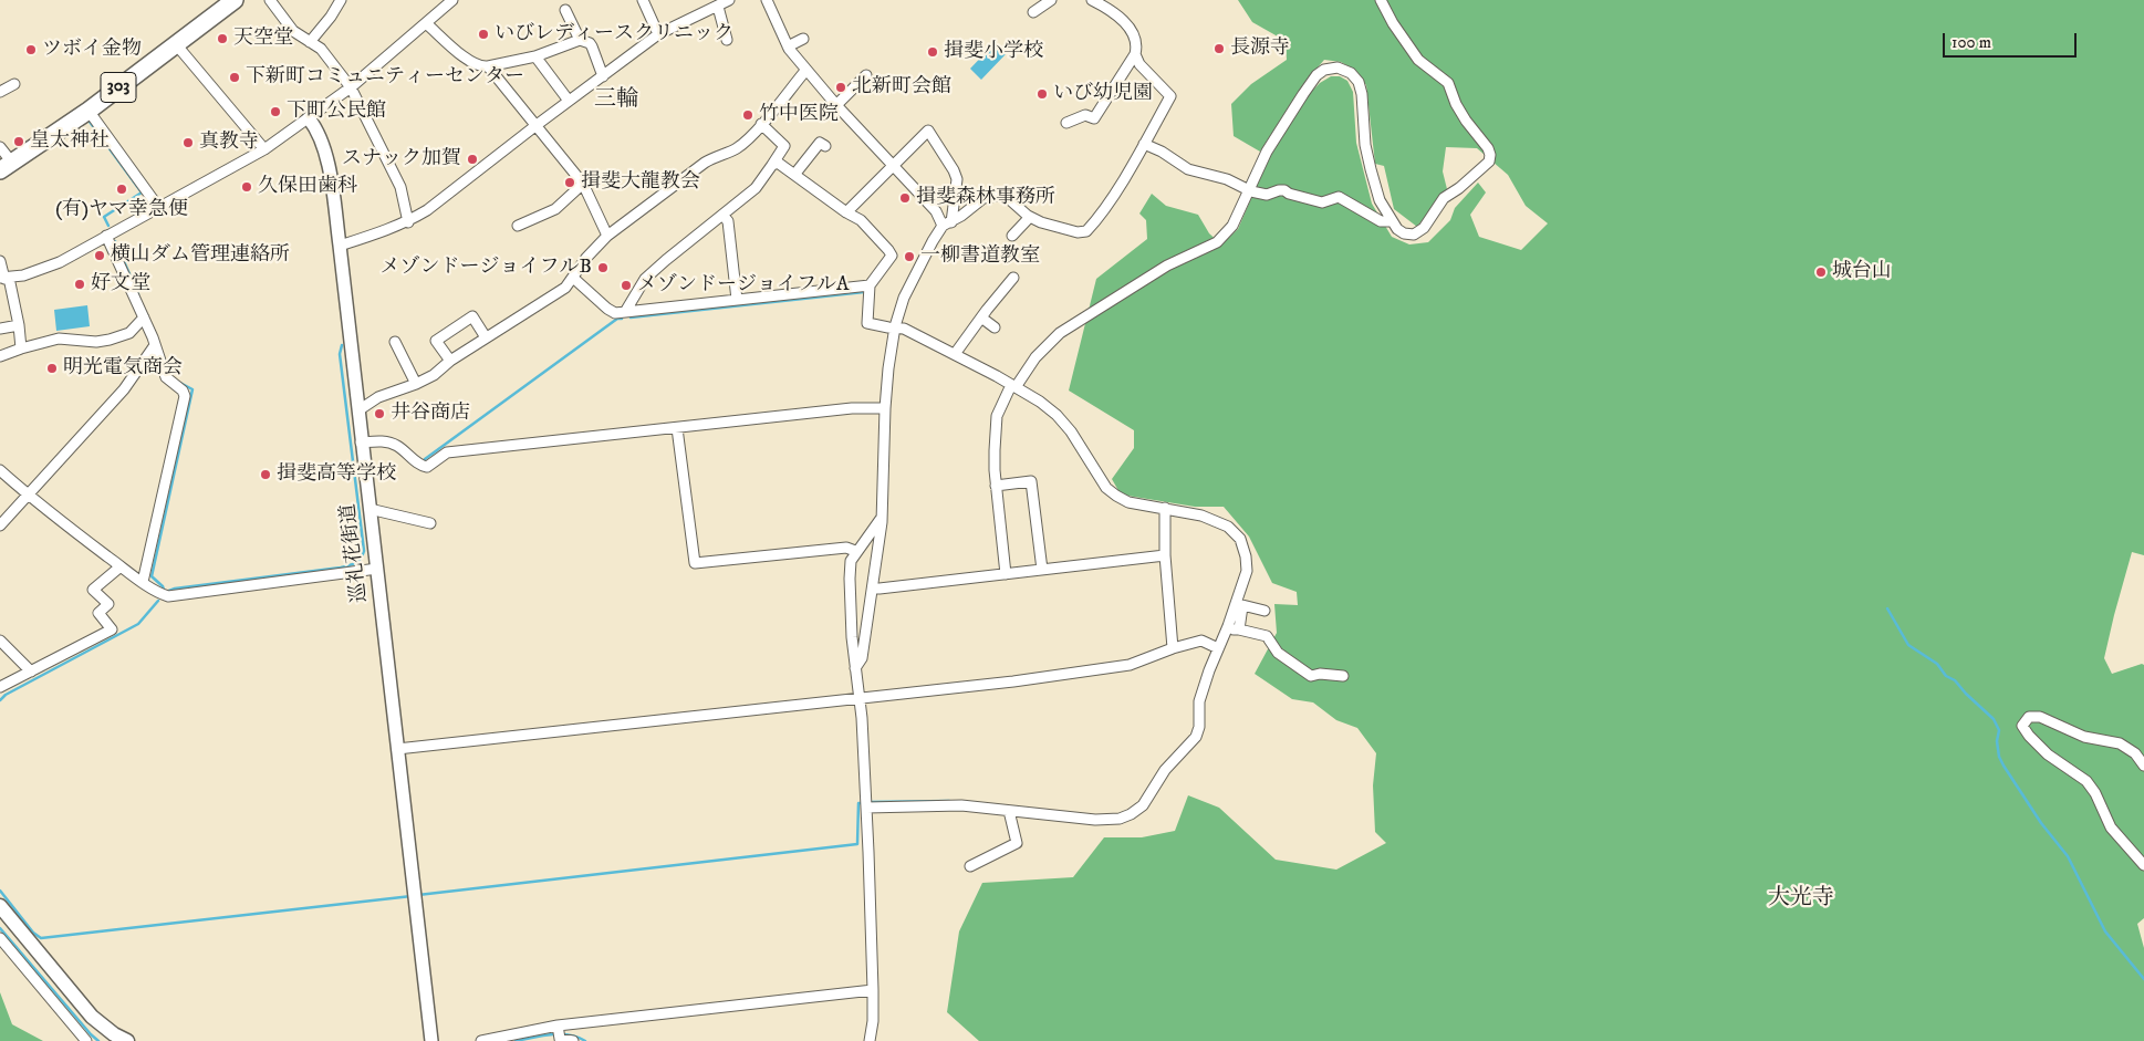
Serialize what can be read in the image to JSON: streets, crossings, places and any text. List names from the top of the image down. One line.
{"streets":{"highway":["303"],"street":["巡礼花街道"]},"districts":["三輪","大光寺"],"places":["いびレディースクリニック","天空堂","長源寺","ツボイ金物","揖斐小学校","下新町コミュニティーセンター","北新町会館","いび幼児園","下町公民館","竹中医院","皇太神社","真教寺","スナック加賀","揖斐大龍教会","久保田歯科","(有)ヤマ幸急便","揖斐森林事務所","横山ダム管理連絡所","一柳書道教室","メゾンドージョイフルB","城台山","好文堂","メゾンドージョイフルA","明光電気商会","井谷商店","揖斐高等学校"],"scale_bar":"100 m"}
